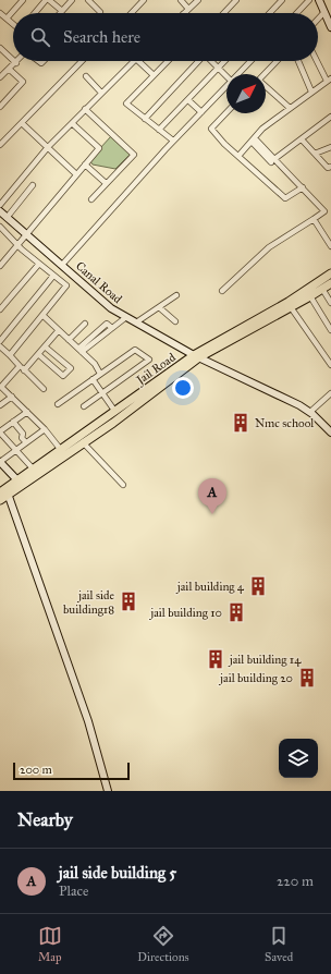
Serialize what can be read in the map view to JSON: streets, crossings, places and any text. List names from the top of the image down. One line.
{"streets":{"main road":["Jail Road"],"street":["Canal Road"]},"crossings":[["Canal Road","Jail Road"]],"places":{"building":["Nmc school","jail building 4","jail side building18","jail building 10","jail building 14","jail building 20"]},"scale_bar":"200 m","north":"top right","page":{"search":"Search here","pins":"A","scale":"200 m","heading":"Nearby","list":[{"mark":"A","name":"jail side building 5","note":"Place","value":"220 m"}],"nav":["Map","Directions","Saved"]}}
